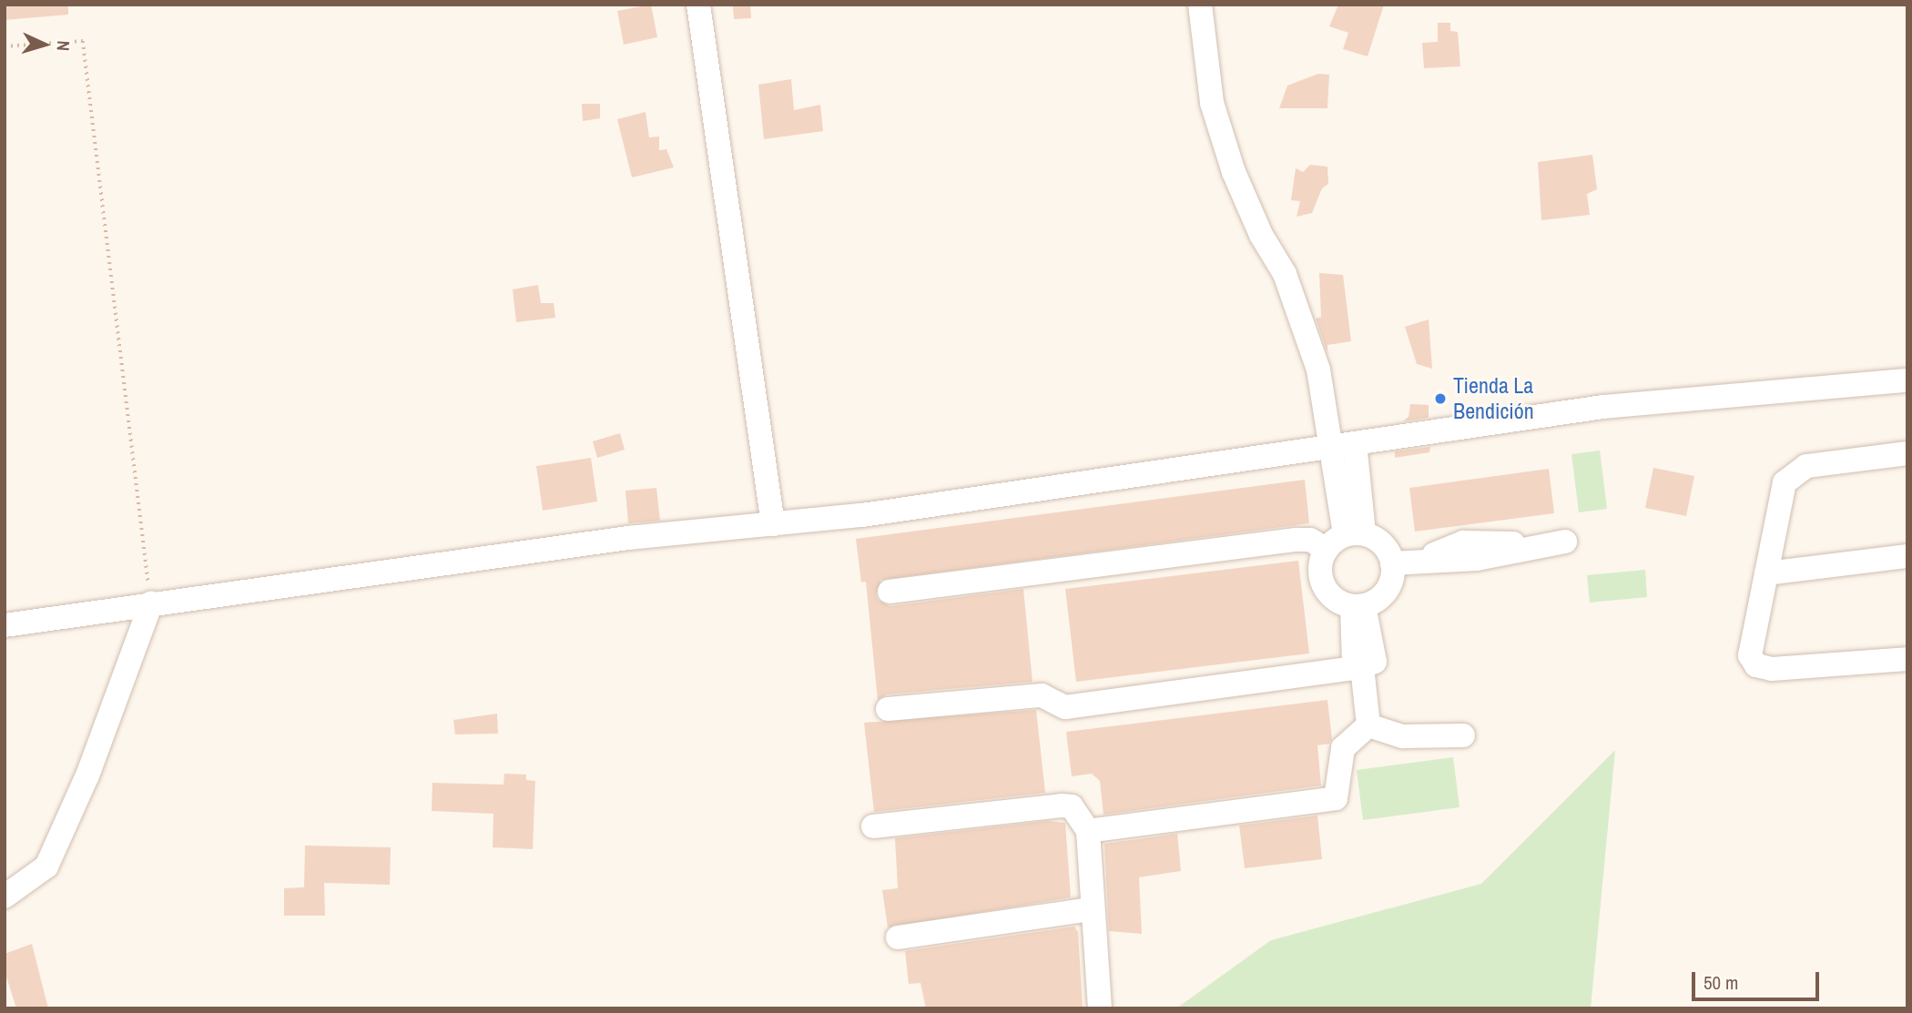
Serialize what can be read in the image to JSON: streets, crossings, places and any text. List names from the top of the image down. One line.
{"places":["Tienda La Bendición"],"scale_bar":"50 m","north":"right"}
